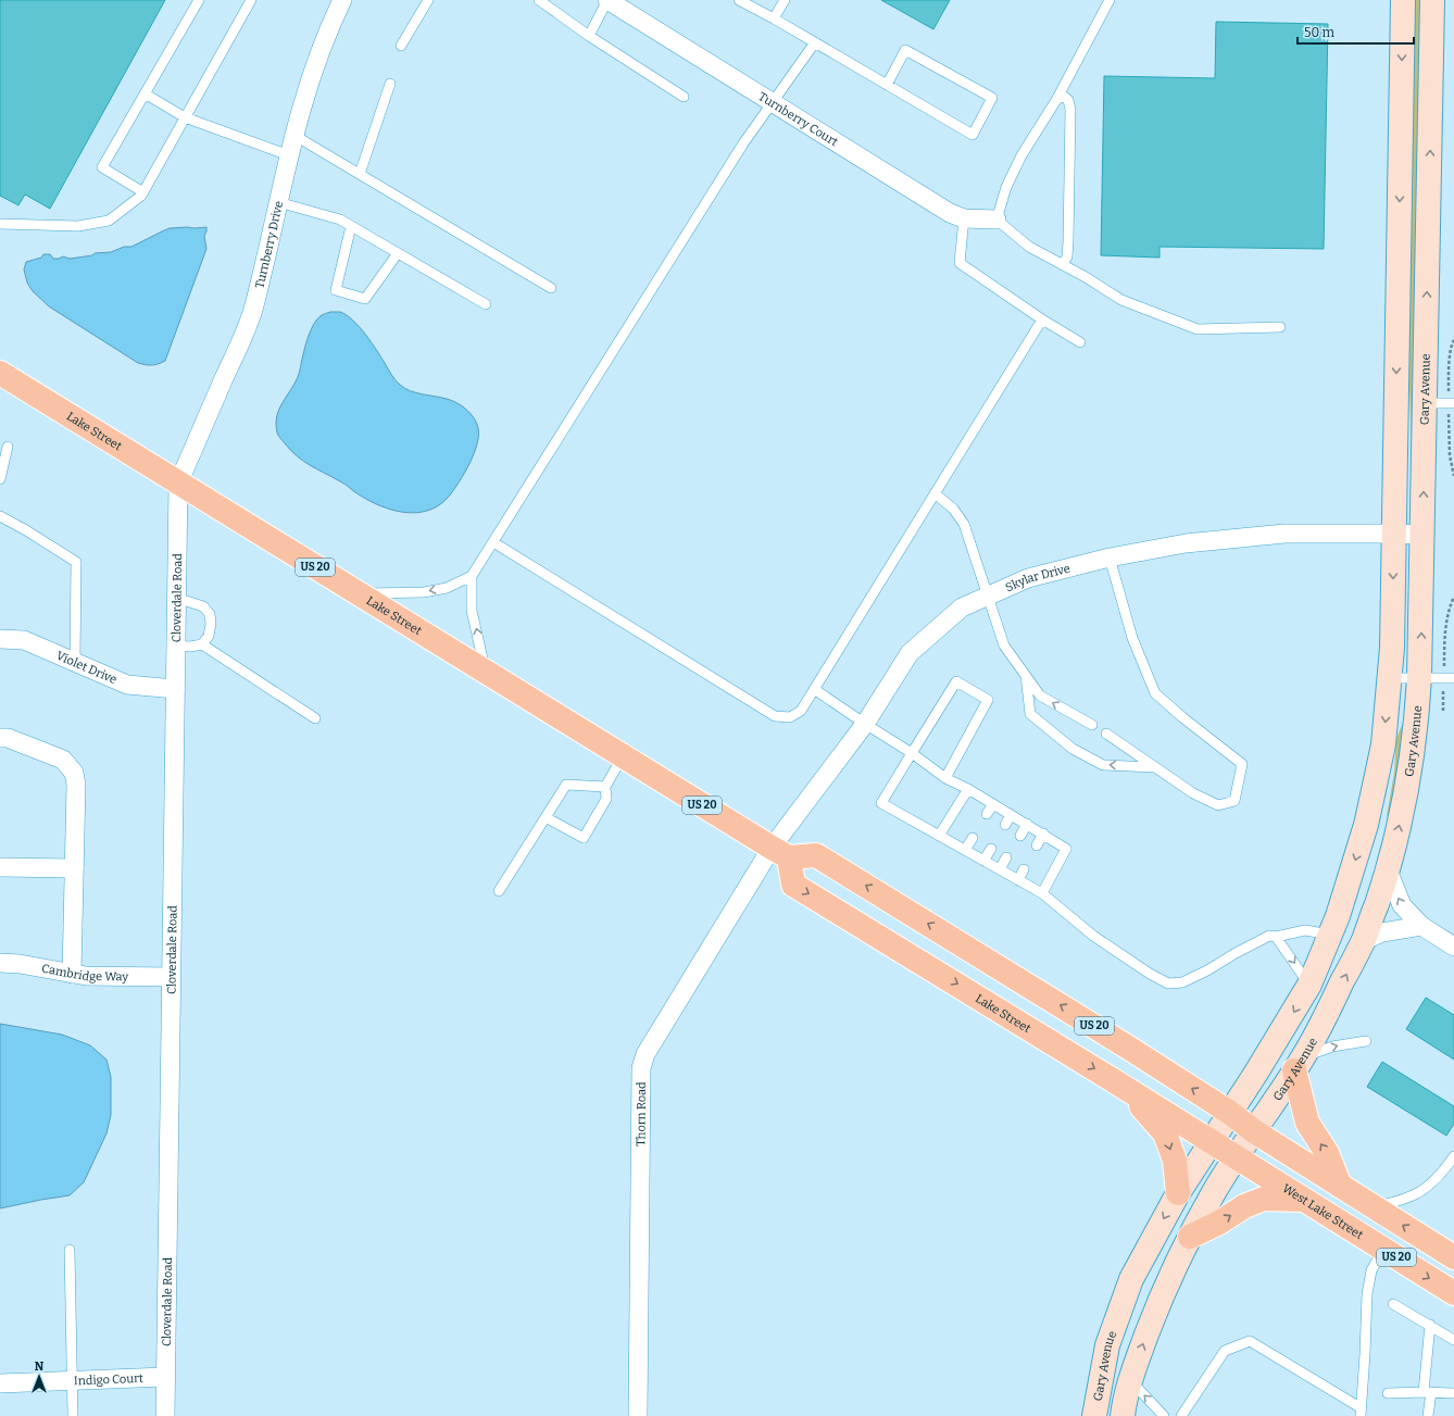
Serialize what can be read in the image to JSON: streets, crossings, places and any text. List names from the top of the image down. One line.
{"streets":{"main road":["Gary Avenue","Lake Street","US 20","West Lake Street"],"street":["Turnberry Court","Turnberry Drive","Skylar Drive","Cloverdale Road","Violet Drive","Cambridge Way","Thorn Road","Indigo Court"]},"crossings":[["Turnberry Drive","Lake Street"],["Turnberry Drive","Cloverdale Road"],["Gary Avenue","Lake Street"],["Gary Avenue","US 20"],["Gary Avenue","Skylar Drive"],["Gary Avenue","West Lake Street"],["Lake Street","US 20"],["Lake Street","Skylar Drive"],["Lake Street","Cloverdale Road"],["Lake Street","Thorn Road"],["Lake Street","West Lake Street"],["US 20","Skylar Drive"],["US 20","Thorn Road"],["Skylar Drive","Thorn Road"],["Cloverdale Road","Violet Drive"],["Cloverdale Road","Cambridge Way"],["Cloverdale Road","Indigo Court"]],"scale_bar":"50 m","north":"top"}
